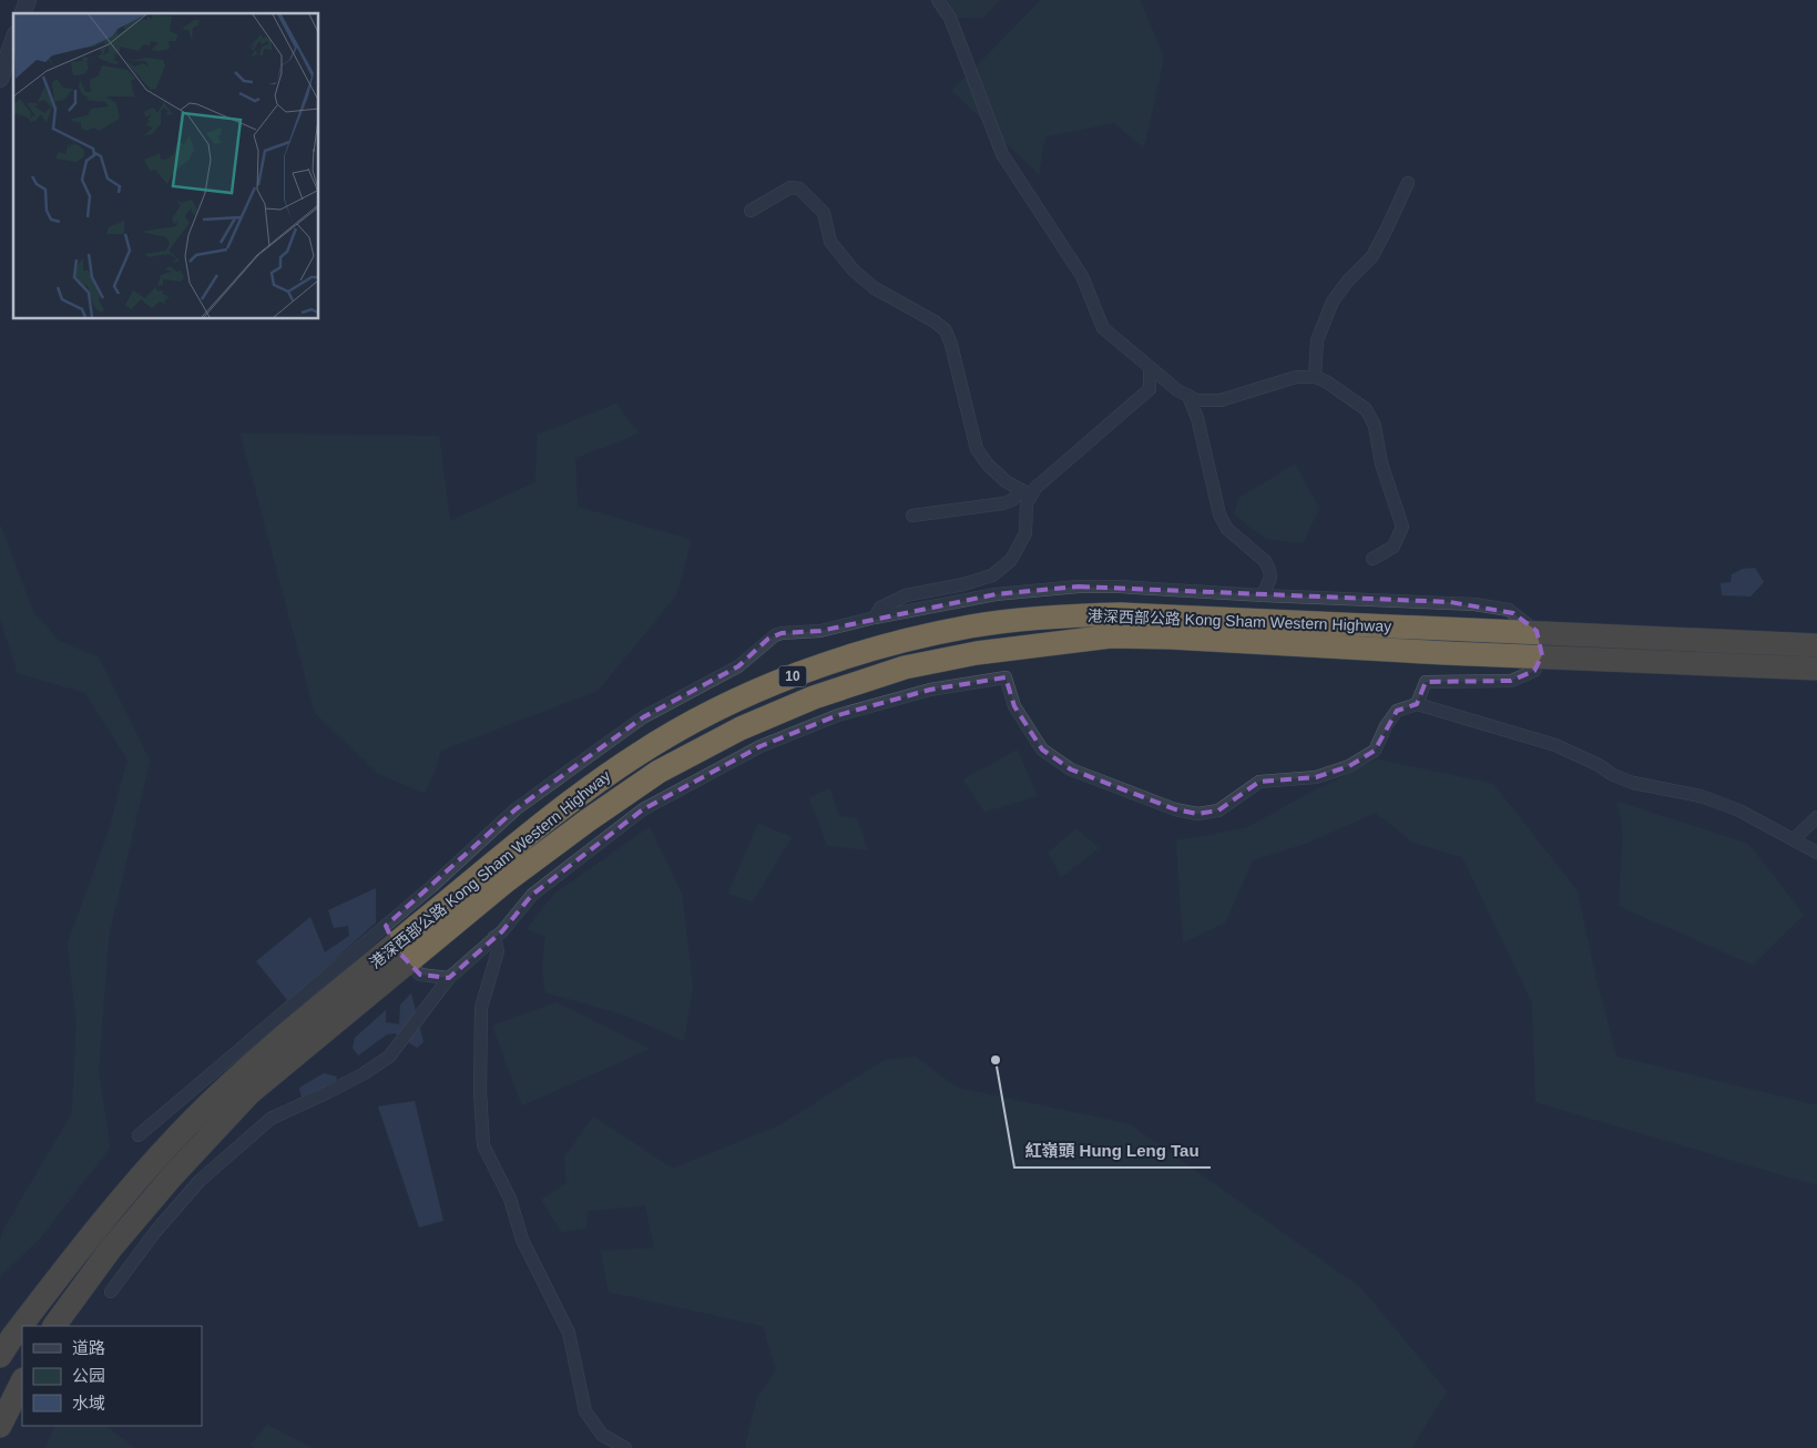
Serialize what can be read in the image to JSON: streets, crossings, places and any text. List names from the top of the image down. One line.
{"streets":{"highway":["港深西部公路 Kong Sham Western Highway","10"]},"places":["紅嶺頭 Hung Leng Tau"],"legend":["道路","公园","水域"]}
